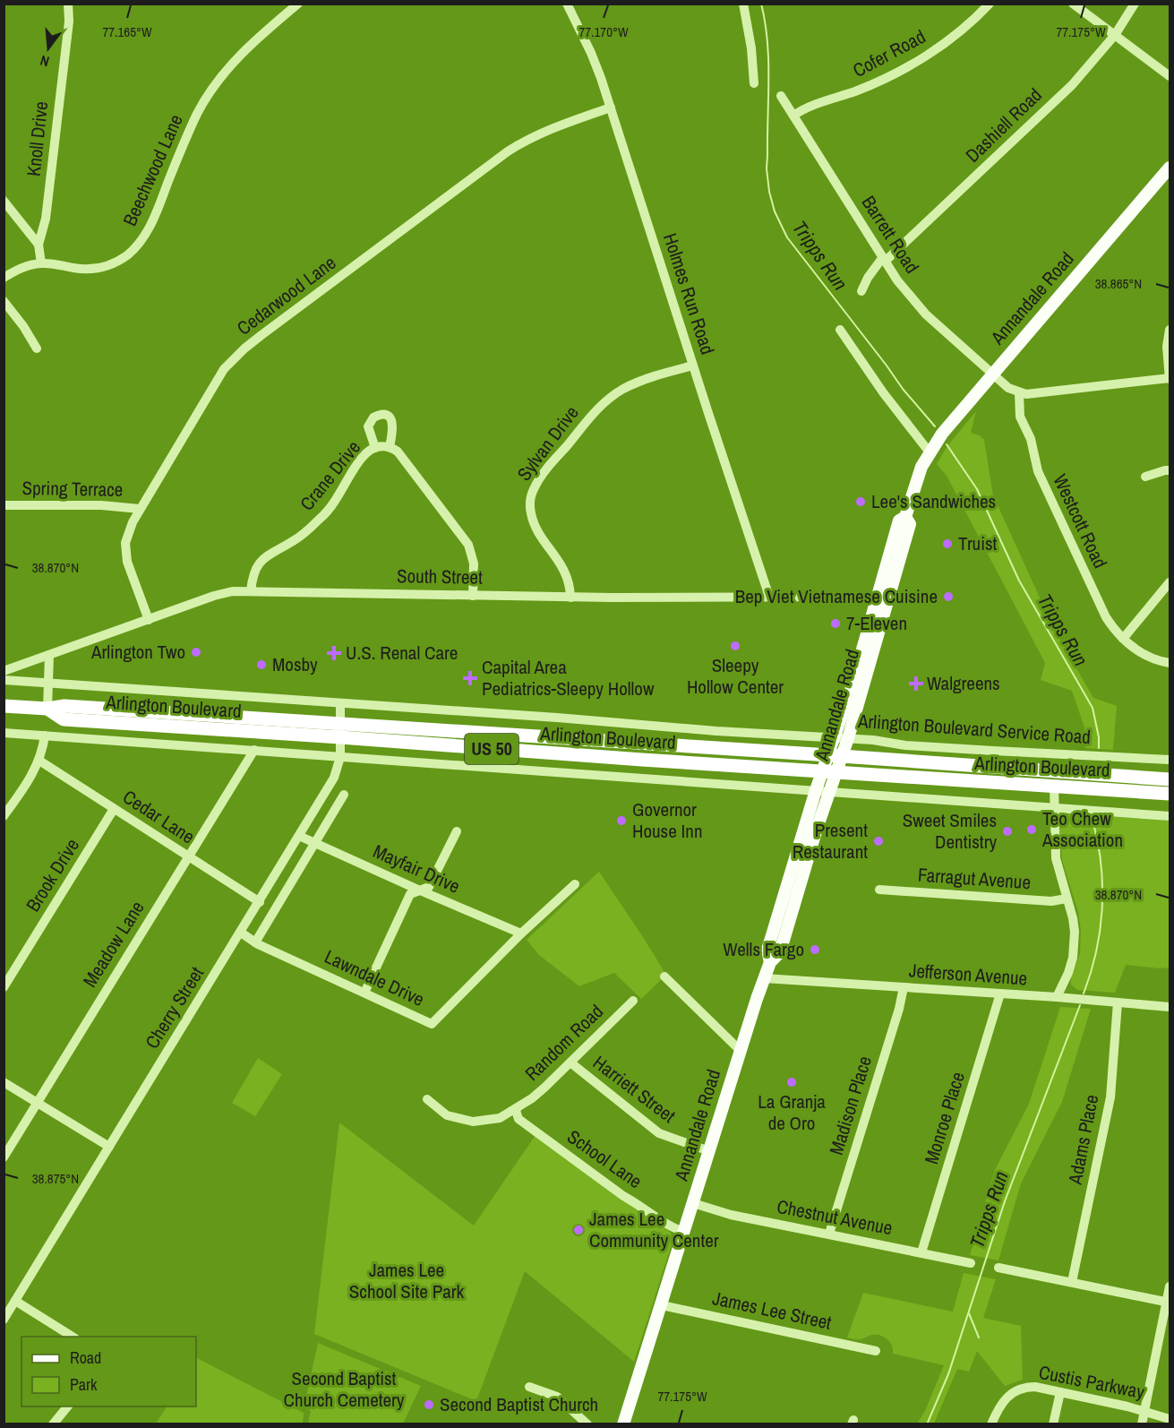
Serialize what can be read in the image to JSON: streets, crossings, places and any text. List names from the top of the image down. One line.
{"streets":{"highway":["Arlington Boulevard","US 50"],"main road":["Annandale Road"],"street":["Cofer Road","Dashiell Road","Knoll Drive","Beechwood Lane","Barrett Road","Holmes Run Road","Cedarwood Lane","Sylvan Drive","Crane Drive","Spring Terrace","Westcott Road","South Street","Arlington Boulevard Service Road","Cedar Lane","Mayfair Drive","Brook Drive","Farragut Avenue","Meadow Lane","Jefferson Avenue","Lawndale Drive","Cherry Street","Random Road","Harriett Street","Madison Place","Monroe Place","Adams Place","School Lane","Chestnut Avenue","James Lee Street","Custis Parkway"]},"crossings":[["Cofer Road","Barrett Road"],["Dashiell Road","Barrett Road"],["Barrett Road","Annandale Road"],["Holmes Run Road","Cedarwood Lane"],["Holmes Run Road","Sylvan Drive"],["Holmes Run Road","South Street"],["Cedarwood Lane","Spring Terrace"],["Cedarwood Lane","South Street"],["Annandale Road","South Street"],["Annandale Road","Arlington Boulevard"],["Annandale Road","Arlington Boulevard Service Road"],["Annandale Road","Jefferson Avenue"],["Annandale Road","Harriett Street"],["Annandale Road","School Lane"],["Annandale Road","Chestnut Avenue"],["Annandale Road","James Lee Street"],["Sylvan Drive","South Street"],["Crane Drive","South Street"],["Arlington Boulevard","Cherry Street"],["Arlington Boulevard Service Road","Cherry Street"],["Cedar Lane","Brook Drive"],["Cedar Lane","Meadow Lane"],["Cedar Lane","Cherry Street"],["Mayfair Drive","Lawndale Drive"],["Mayfair Drive","Cherry Street"],["Jefferson Avenue","Madison Place"],["Jefferson Avenue","Monroe Place"],["Jefferson Avenue","Adams Place"],["Lawndale Drive","Cherry Street"],["Random Road","Harriett Street"],["Random Road","School Lane"],["Madison Place","Chestnut Avenue"],["Monroe Place","Chestnut Avenue"]],"water":["Tripps Run"],"parks":["James Lee School Site Park","Second Baptist Church Cemetery"],"places":{"other":["Lee's Sandwiches","Truist","Bep Viet Vietnamese Cuisine","7-Eleven","Sleepy Hollow Center","Arlington Two","Mosby","Governor House Inn","Teo Chew Association","Sweet Smiles Dentistry","Present Restaurant","Wells Fargo","La Granja de Oro","James Lee Community Center","Second Baptist Church"],"health":["U.S. Renal Care","Capital Area Pediatrics-Sleepy Hollow","Walgreens"]},"legend":["Road","Park"],"north":"bottom","coordinates":["77.165°W","77.170°W","77.175°W","38.865°N","38.870°N","38.875°N"]}
